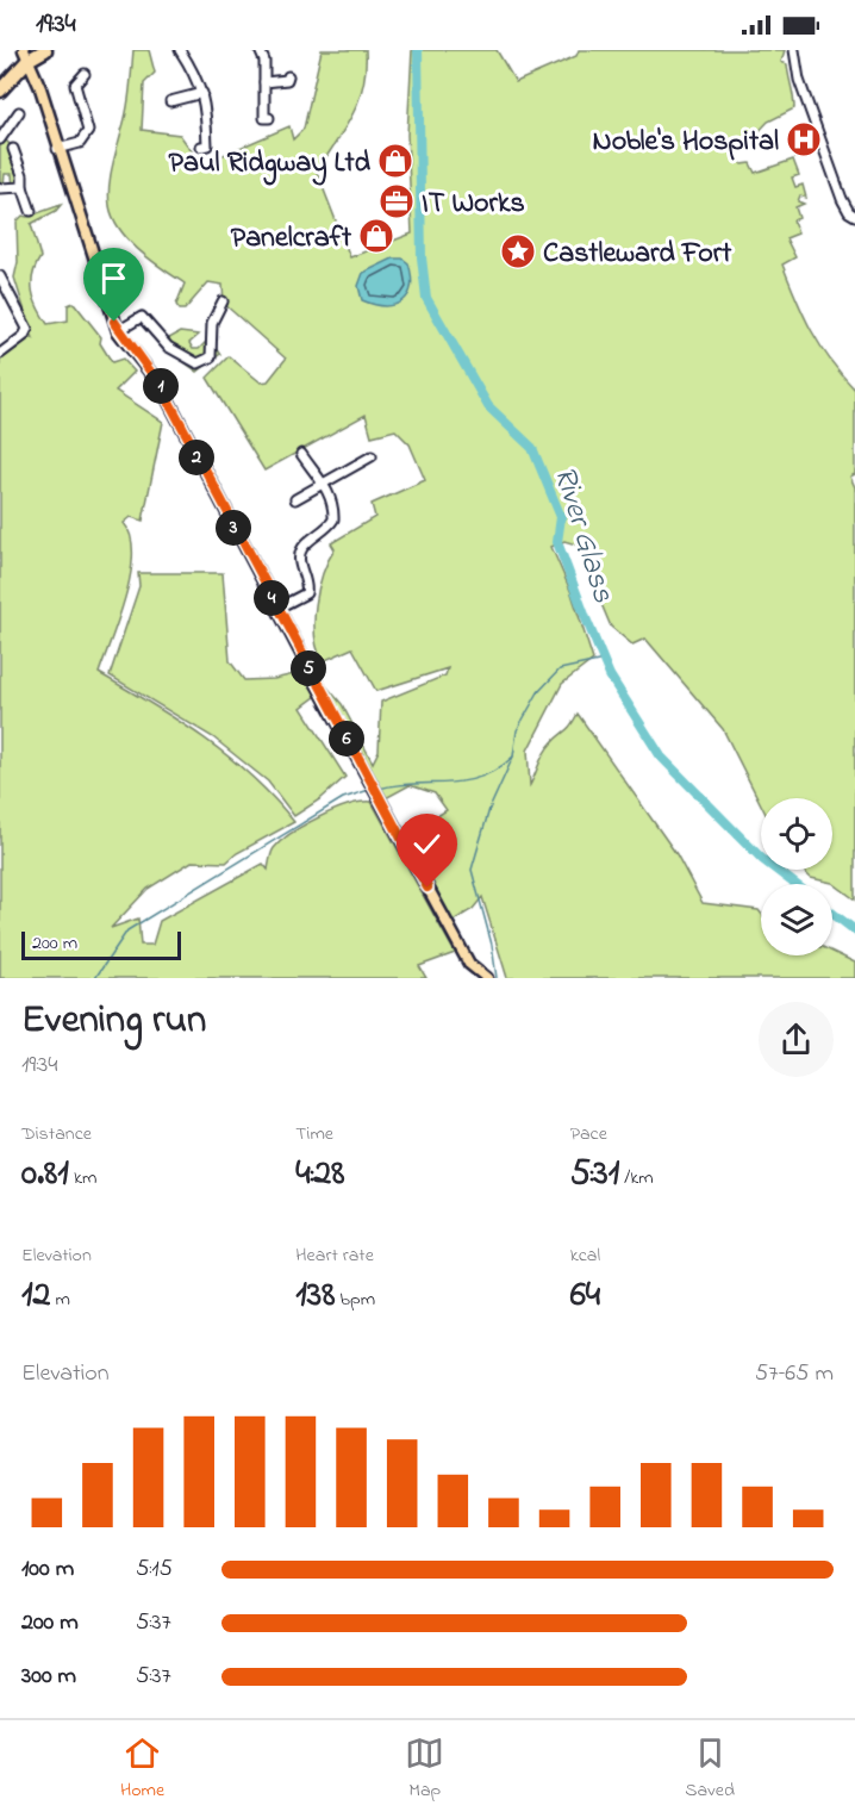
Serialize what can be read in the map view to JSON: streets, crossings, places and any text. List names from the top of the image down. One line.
{"water":["River Glass"],"places":{"hospital":["Noble's Hospital"],"shop":["Paul Ridgway Ltd","Panelcraft"],"office":["IT Works"],"place":["Castleward Fort"]},"scale_bar":"200 m","page":{"status":"19:34","pins":["1","2","3","4","5","6"],"scale":"200 m","heading":["Evening run","19:34"],"stats":[["Distance","0.81 km"],["Time","4:28"],["Pace","5:31 /km"],["Elevation","12 m"],["Heart rate","138 bpm"],["kcal","64"]],"chart":["Elevation","57–65 m"],"list":[{"name":"100 m","note":"5:15"},{"name":"200 m","note":"5:37"},{"name":"300 m","note":"5:37"}],"tabs":["Home","Map","Saved"]}}
